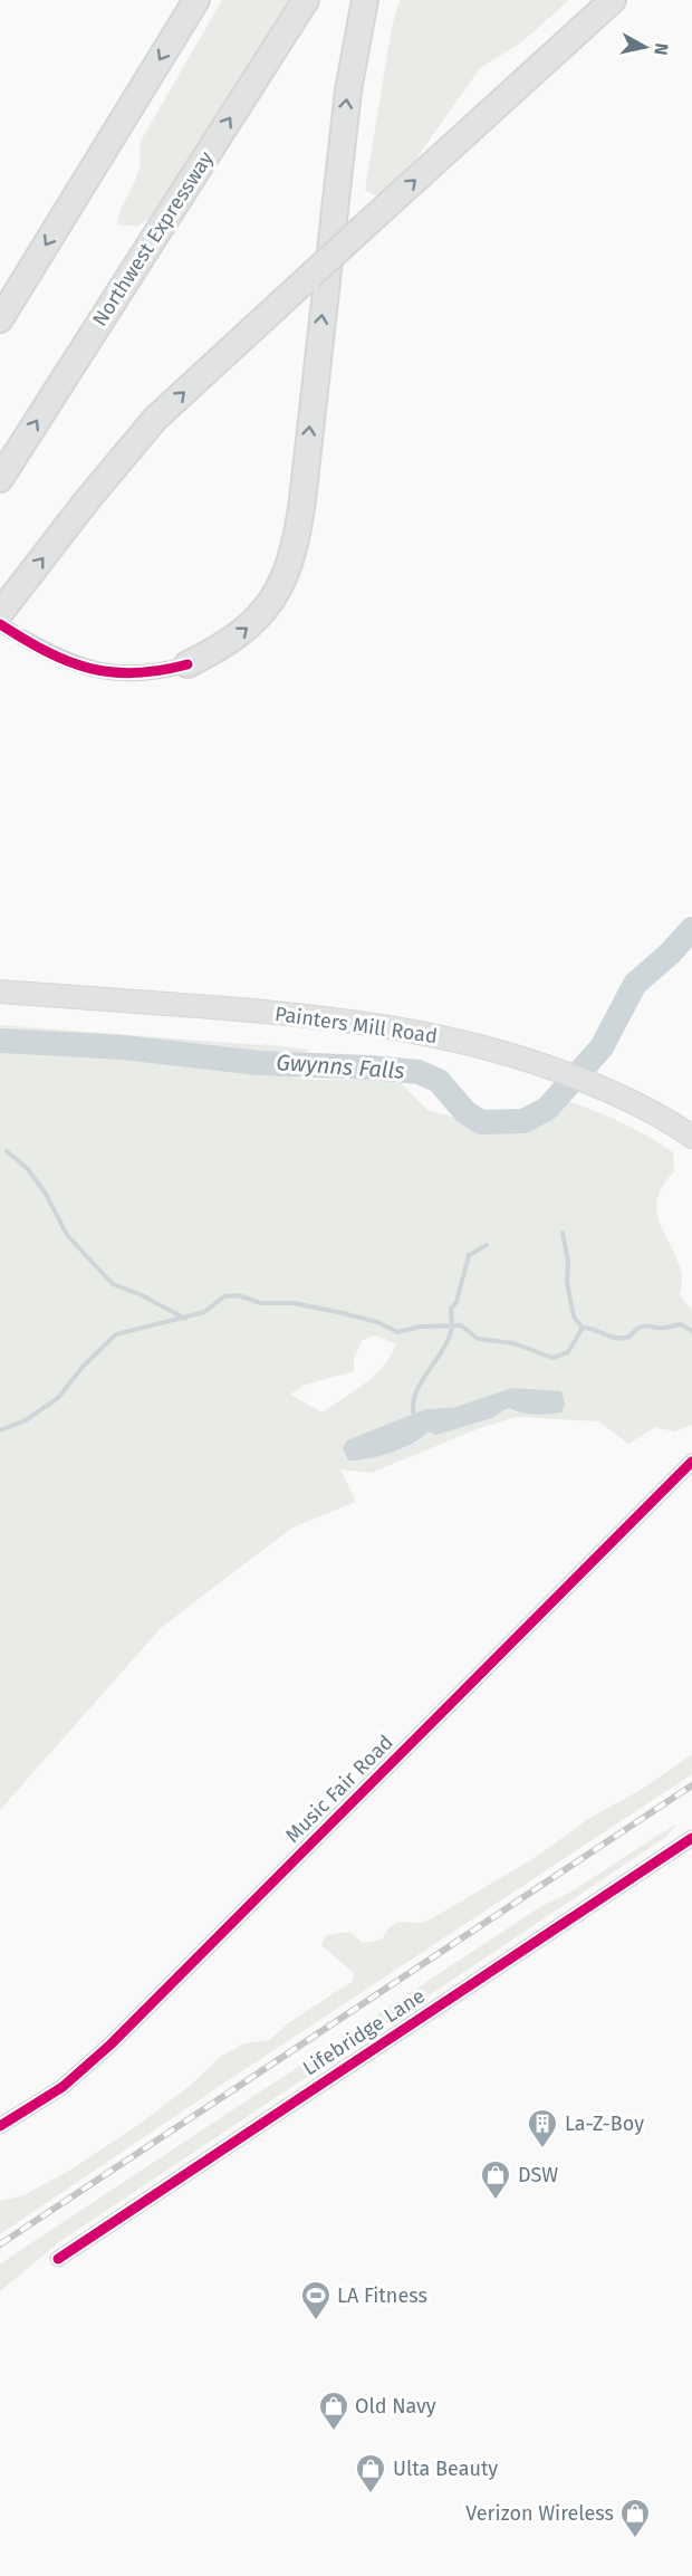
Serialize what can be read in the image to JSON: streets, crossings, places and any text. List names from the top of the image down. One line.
{"streets":{"highway":["Northwest Expressway"],"main road":["Painters Mill Road"],"street":["Music Fair Road","Lifebridge Lane"]},"water":["Gwynns Falls"],"places":{"building":["La-Z-Boy"],"shop":["DSW","Old Navy","Ulta Beauty","Verizon Wireless"],"sports":["LA Fitness"]},"north":"right"}
